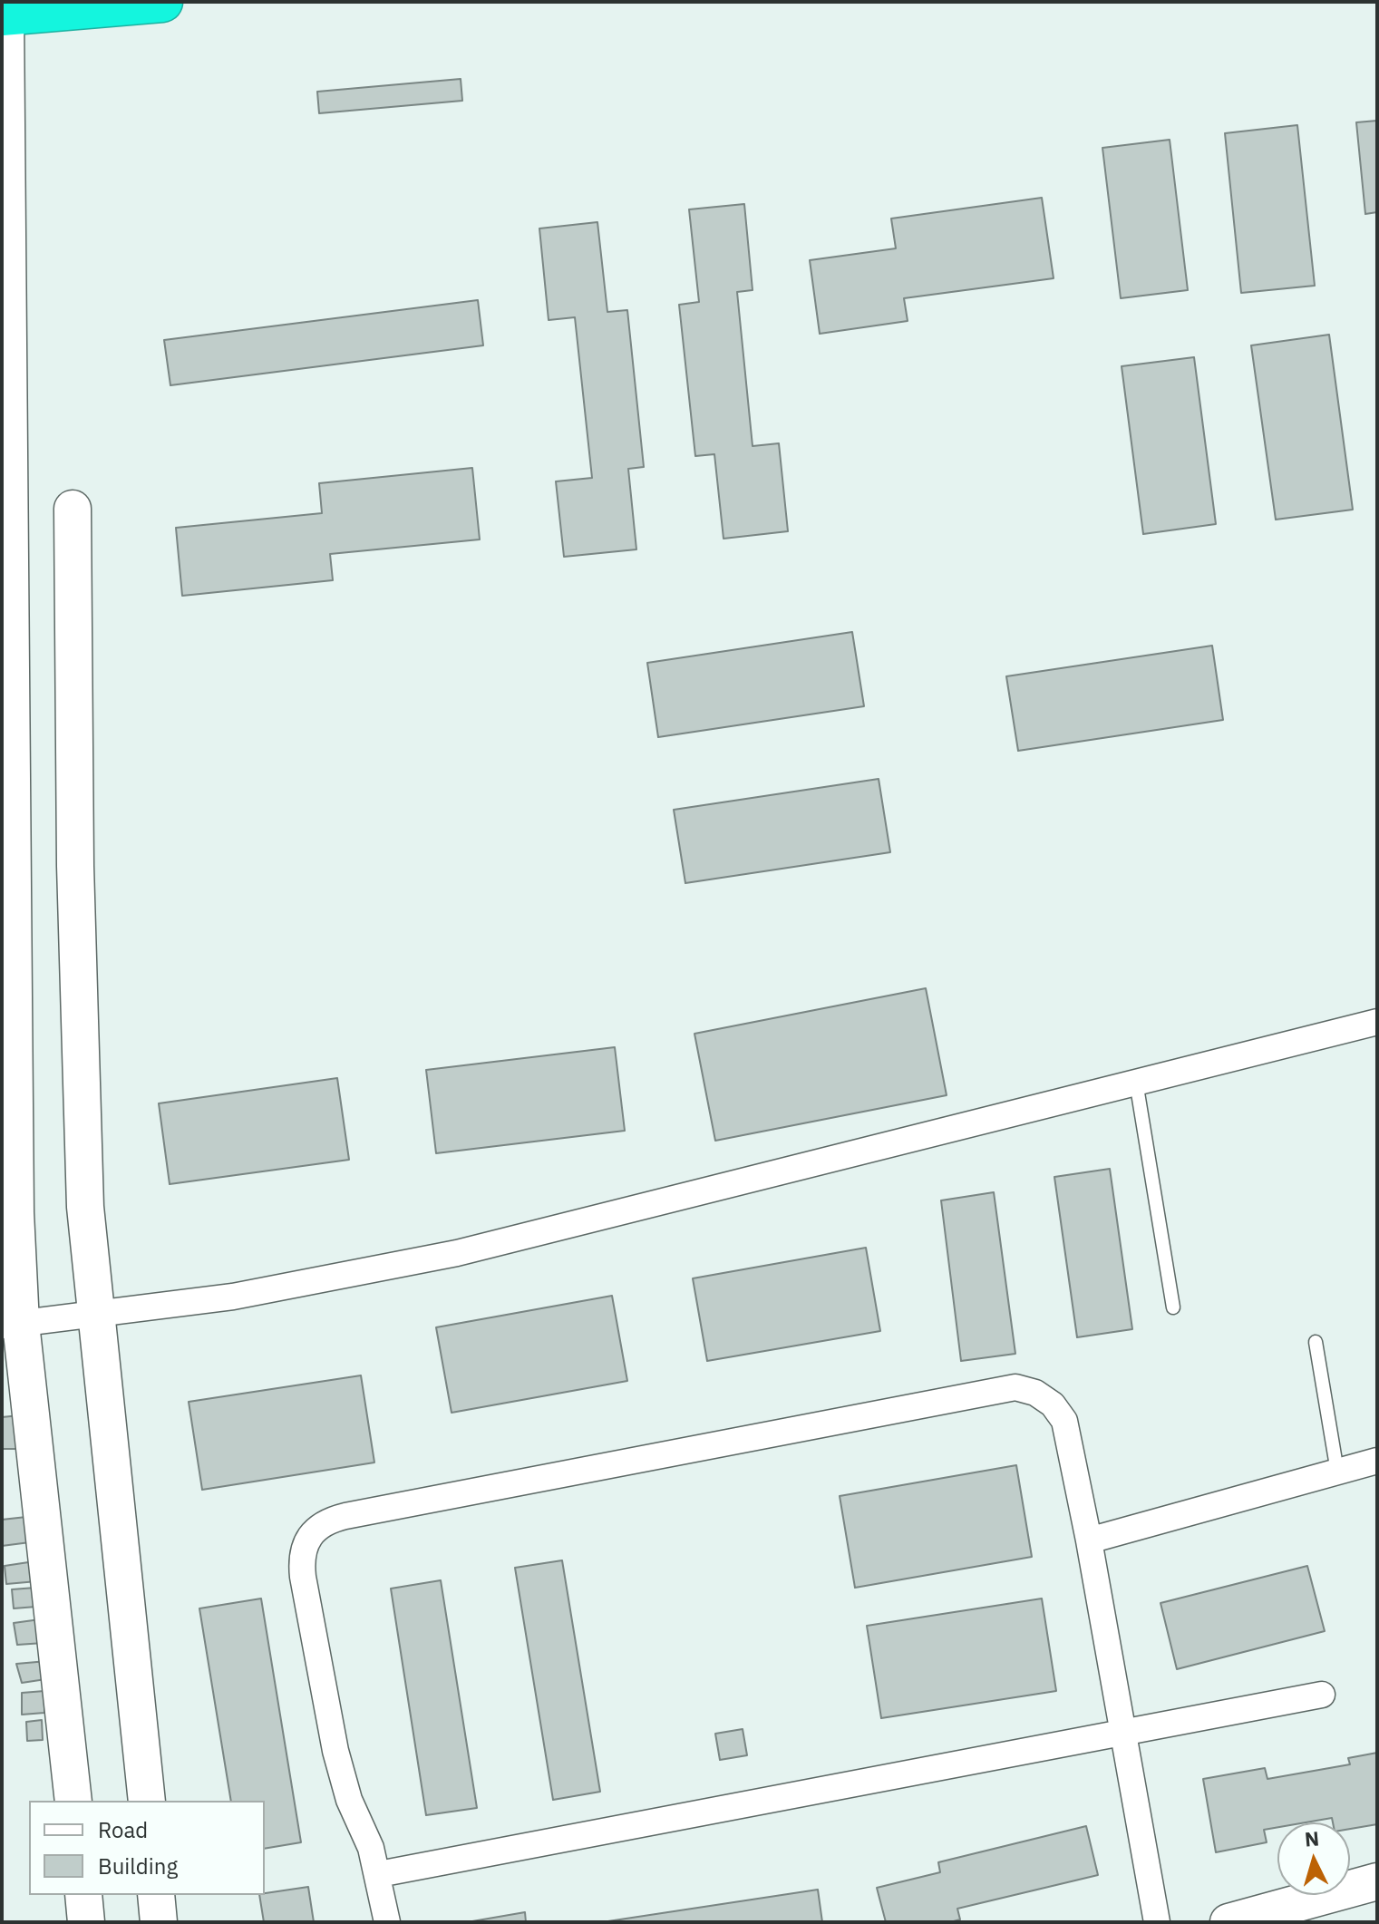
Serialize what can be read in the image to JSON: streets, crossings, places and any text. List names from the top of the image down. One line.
{"legend":["Road","Building"],"north":"top"}
